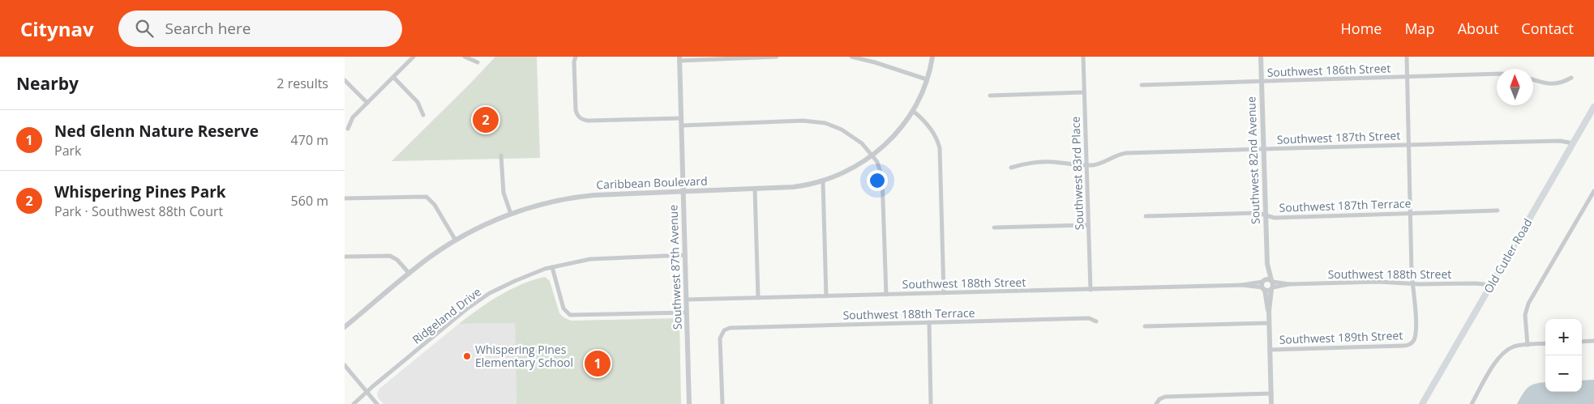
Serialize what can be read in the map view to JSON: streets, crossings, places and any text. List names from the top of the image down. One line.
{"streets":{"main road":["Old Cutler Road"],"street":["Southwest 186th Street","Southwest 187th Street","Southwest 82nd Avenue","Southwest 83rd Place","Caribbean Boulevard","Southwest 187th Terrace","Southwest 87th Avenue","Southwest 188th Street","Southwest 188th Terrace","Ridgeland Drive","Southwest 189th Street"]},"crossings":[["Southwest 186th Street","Southwest 82nd Avenue"],["Southwest 187th Street","Southwest 82nd Avenue"],["Southwest 187th Street","Southwest 83rd Place"],["Southwest 187th Street","Old Cutler Road"],["Southwest 82nd Avenue","Southwest 187th Terrace"],["Southwest 82nd Avenue","Southwest 188th Street"],["Southwest 82nd Avenue","Southwest 189th Street"],["Southwest 83rd Place","Southwest 188th Street"],["Caribbean Boulevard","Southwest 87th Avenue"],["Old Cutler Road","Southwest 188th Street"],["Southwest 87th Avenue","Southwest 188th Street"],["Southwest 87th Avenue","Ridgeland Drive"],["Southwest 188th Street","Southwest 189th Street"]],"places":["Whispering Pines Elementary School"],"north":"top","page":{"header":"Citynav","search":"Search here","nav":["Home","Map","About","Contact"],"heading":["Nearby","2 results"],"pins":["2","1"],"list":[{"mark":"1","name":"Ned Glenn Nature Reserve","note":"Park","value":"470 m"},{"mark":"2","name":"Whispering Pines Park","note":"Park · Southwest 88th Court","value":"560 m"}],"map_buttons":["+","−"]}}
